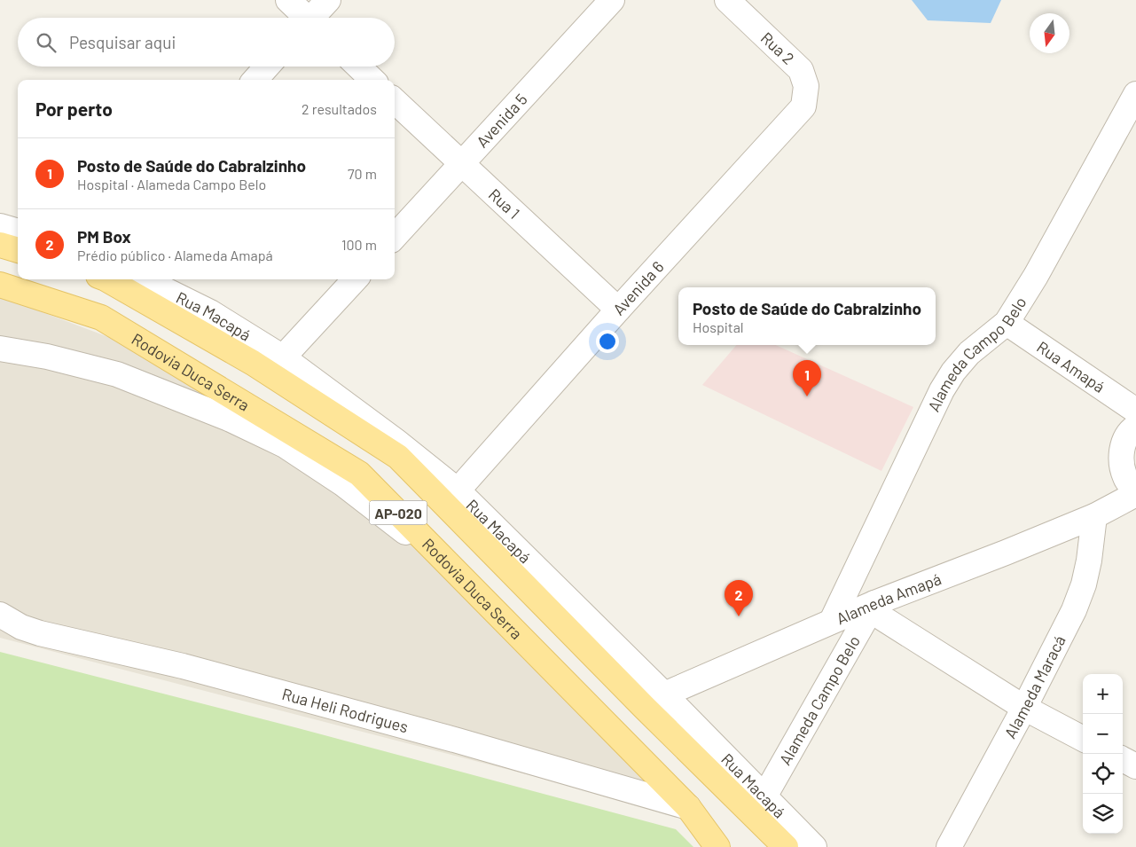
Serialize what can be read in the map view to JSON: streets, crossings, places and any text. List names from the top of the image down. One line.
{"streets":{"main road":["Rodovia Duca Serra","AP-020"],"street":["Rua 2","Avenida 5","Rua 1","Avenida 6","Rua Macapá","Alameda Campo Belo","Rua Amapá","Alameda Amapá","Alameda Maracá","Rua Heli Rodrigues"]},"crossings":[["Rua 2","Avenida 6"],["Avenida 5","Rua 1"],["Rua 1","Avenida 6"],["Avenida 6","Rua Macapá"],["Rua Macapá","Alameda Campo Belo"],["Rua Macapá","AP-020"],["Rua Macapá","Alameda Amapá"],["Alameda Campo Belo","Rua Amapá"],["Alameda Campo Belo","Alameda Amapá"],["Rodovia Duca Serra","Rua Heli Rodrigues"],["AP-020","Alameda Amapá"],["Alameda Amapá","Alameda Maracá"]],"north":"bottom","page":{"search":"Pesquisar aqui","heading":["Por perto","2 resultados"],"list":[{"mark":"1","name":"Posto de Saúde do Cabralzinho","note":"Hospital · Alameda Campo Belo","value":"70 m"},{"mark":"2","name":"PM Box","note":"Prédio público · Alameda Amapá","value":"100 m"}],"popup":["Posto de Saúde do Cabralzinho","Hospital"],"pins":["1","2"],"map_buttons":["+","−"]}}
